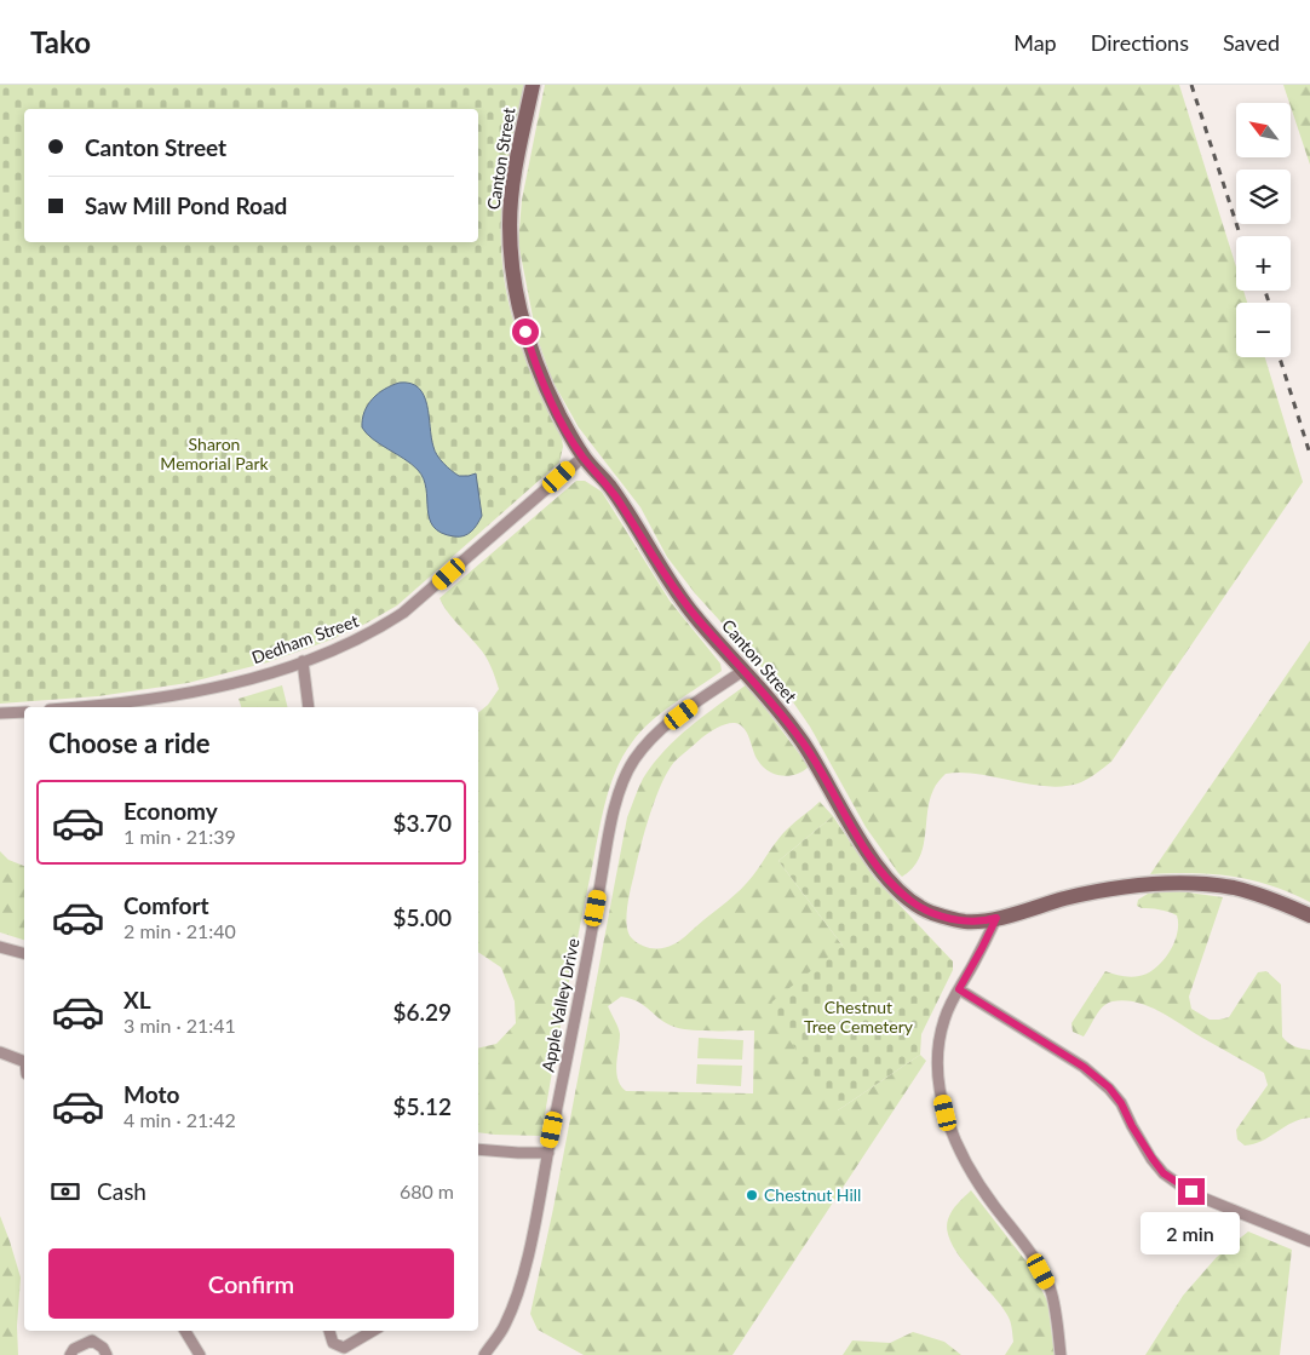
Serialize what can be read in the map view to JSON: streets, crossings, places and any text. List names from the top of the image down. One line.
{"streets":{"street":["Canton Street","Dedham Street","Apple Valley Drive"]},"crossings":[["Canton Street","Dedham Street"],["Canton Street","Apple Valley Drive"]],"parks":["Sharon Memorial Park","Chestnut Tree Cemetery"],"places":["Chestnut Hill"],"north":"top left","page":{"header":"Tako","nav":["Map","Directions","Saved"],"map_buttons":["+","−"],"banner":["Canton Street","Saw Mill Pond Road"],"heading":"Choose a ride","list":[{"name":"Economy","note":"1 min · 21:39","value":"$3.70"},{"name":"Comfort","note":"2 min · 21:40","value":"$5.00"},{"name":"XL","note":"3 min · 21:41","value":"$6.29"},{"name":"Moto","note":"4 min · 21:42","value":"$5.12"}],"pay":["Cash","680 m"],"bubble":"2 min","buttons":"Confirm"}}
